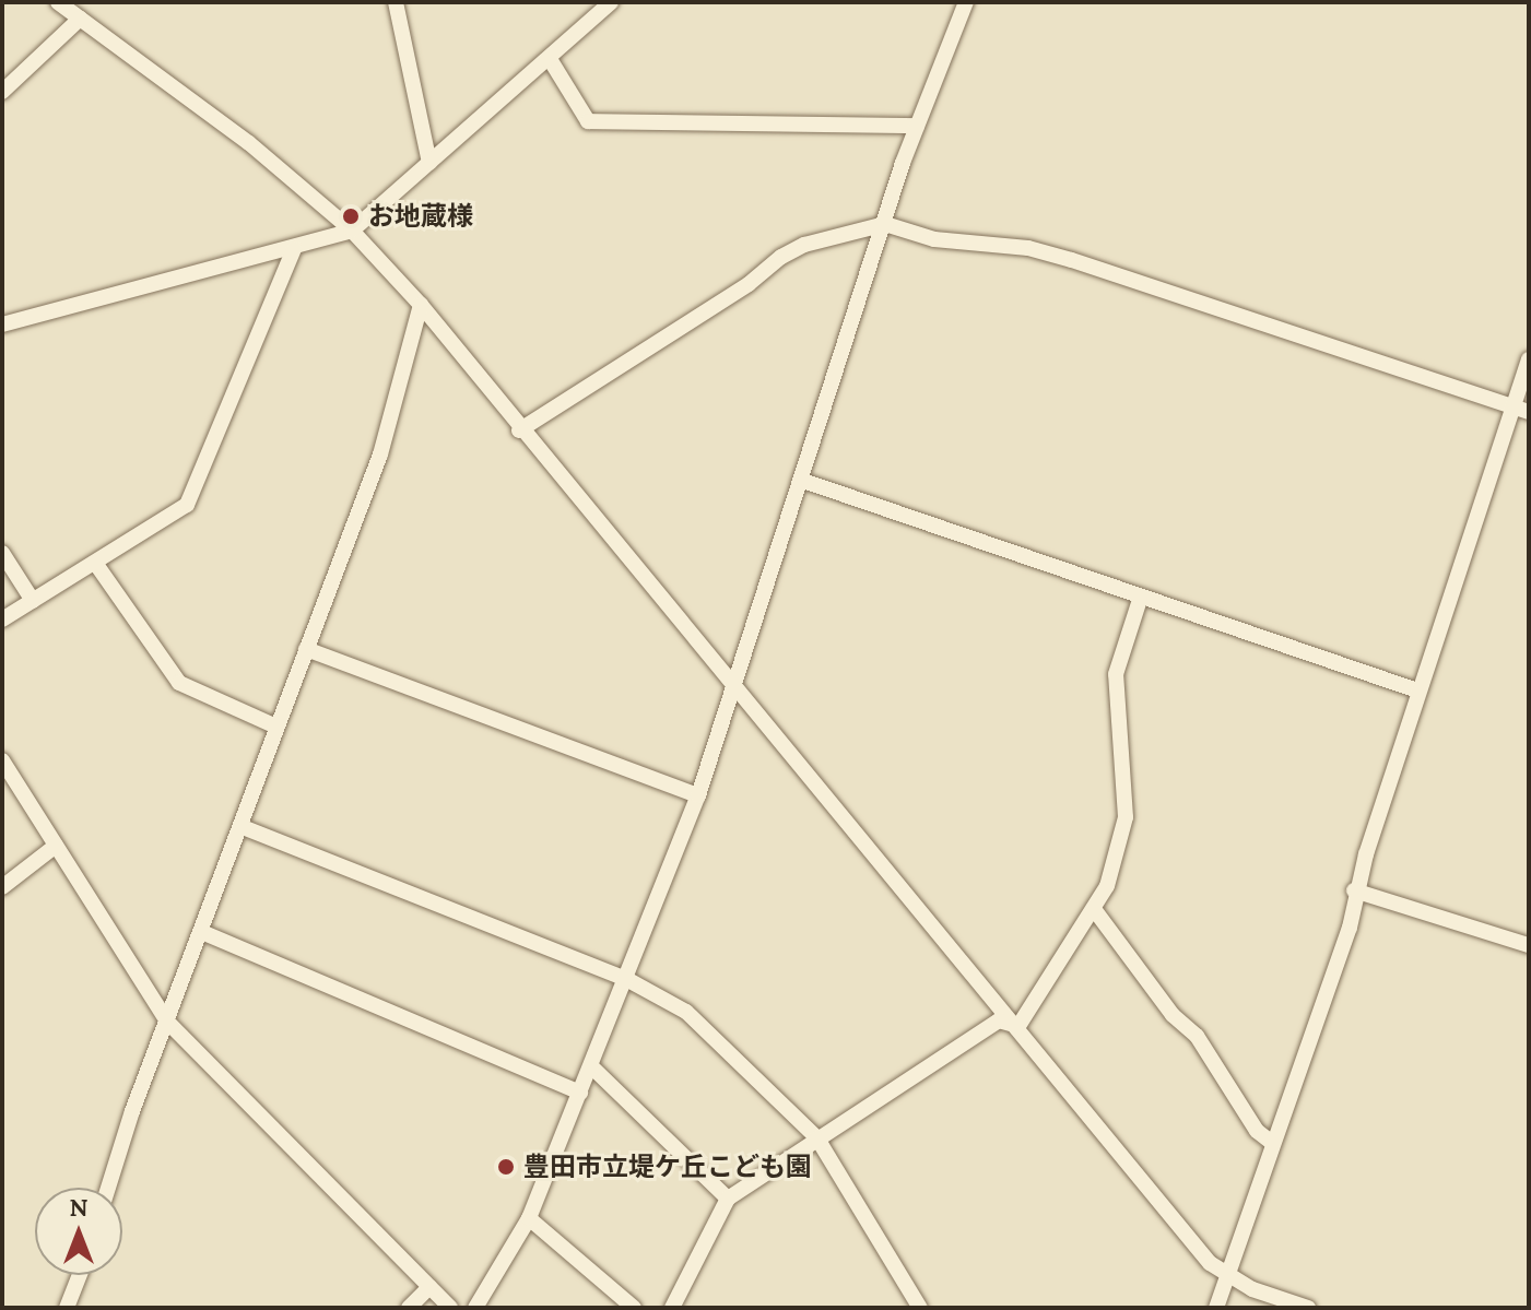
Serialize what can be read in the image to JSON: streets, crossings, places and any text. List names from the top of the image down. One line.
{"places":["お地蔵様","豊田市立堤ケ丘こども園"],"north":"top"}
